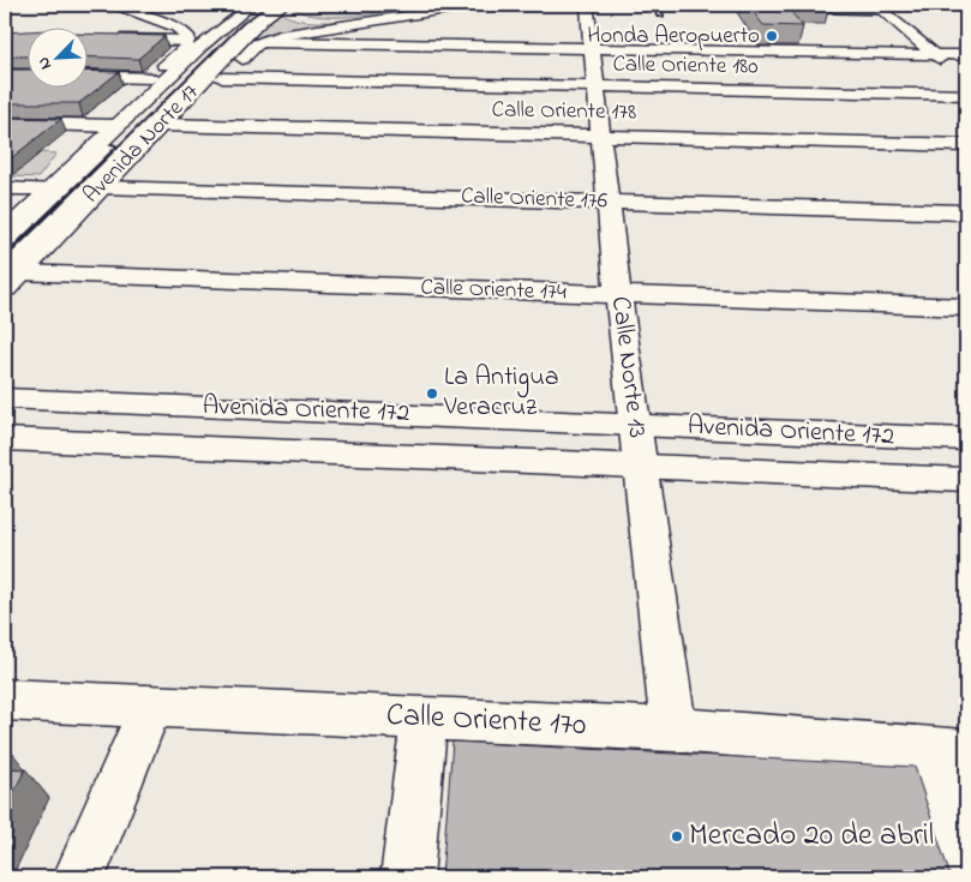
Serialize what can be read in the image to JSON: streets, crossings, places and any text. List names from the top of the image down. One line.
{"streets":{"street":["Calle Oriente 180","Calle Oriente 178","Avenida Norte 17","Calle Oriente 176","Calle Oriente 174","Calle Norte 13","Avenida Oriente 172","Calle Oriente 170"]},"crossings":[["Calle Oriente 180","Calle Norte 13"],["Calle Oriente 178","Avenida Norte 17"],["Calle Oriente 178","Calle Norte 13"],["Avenida Norte 17","Calle Oriente 176"],["Avenida Norte 17","Calle Oriente 174"],["Calle Oriente 176","Calle Norte 13"],["Calle Oriente 174","Calle Norte 13"],["Calle Norte 13","Avenida Oriente 172"],["Calle Norte 13","Calle Oriente 170"]],"places":["Honda Aeropuerto","La Antigua Veracruz","Mercado 20 de abril"],"north":"bottom left"}
